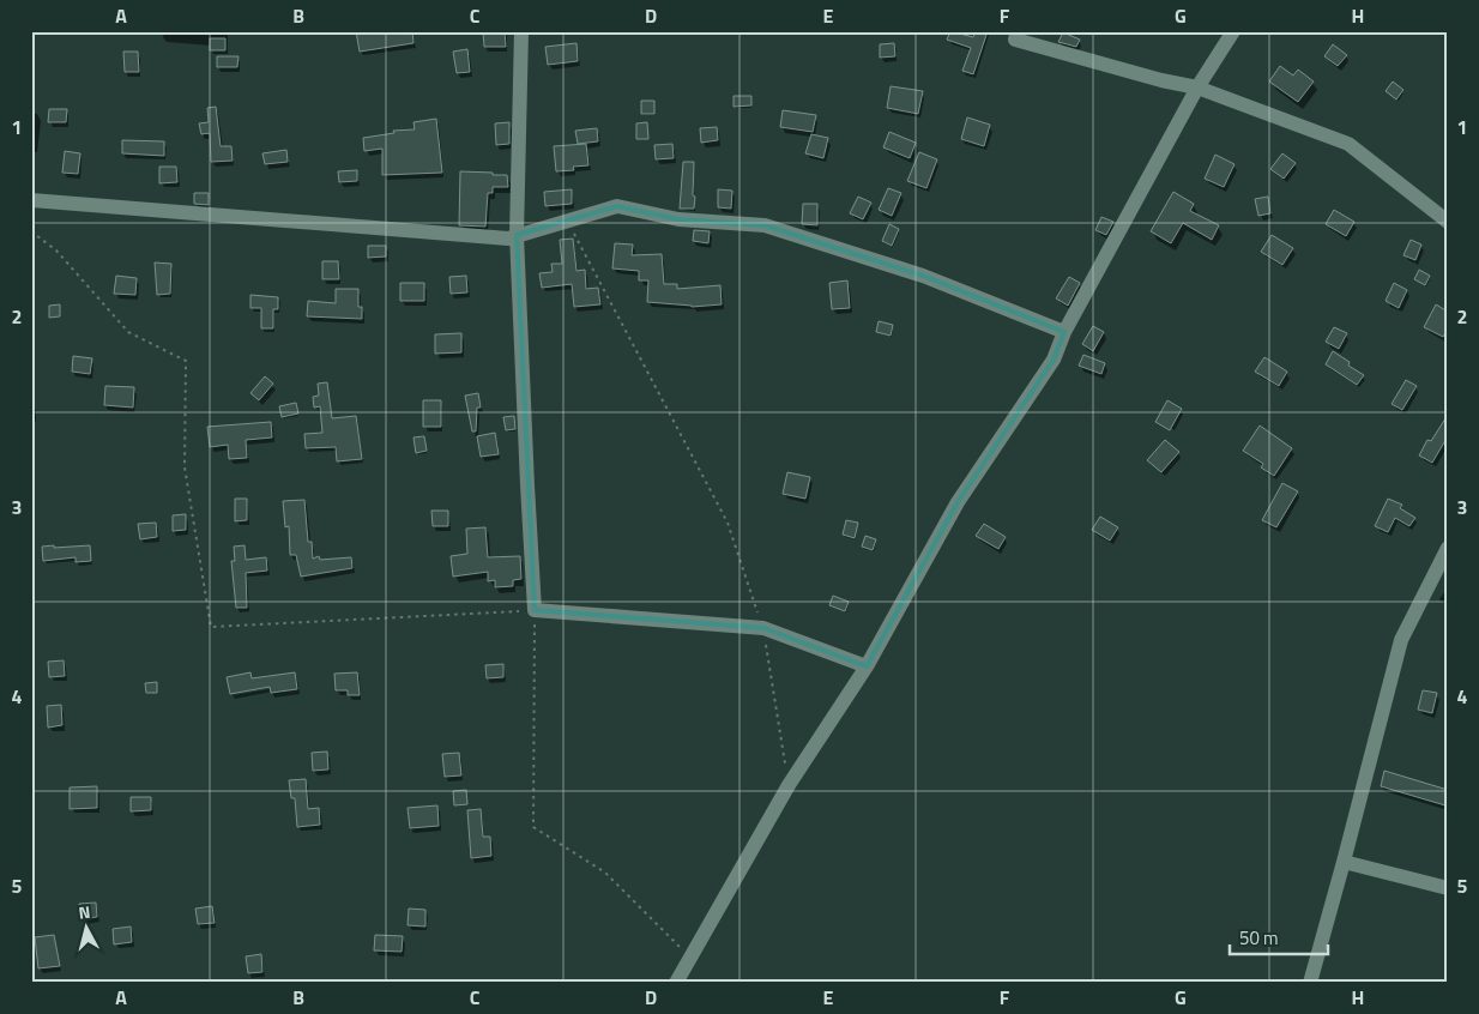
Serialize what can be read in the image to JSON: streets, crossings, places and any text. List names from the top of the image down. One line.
{"scale_bar":"50 m","north":"top","grid":{"columns":["A","B","C","D","E","F","G","H"],"rows":["1","2","3","4","5"]}}
